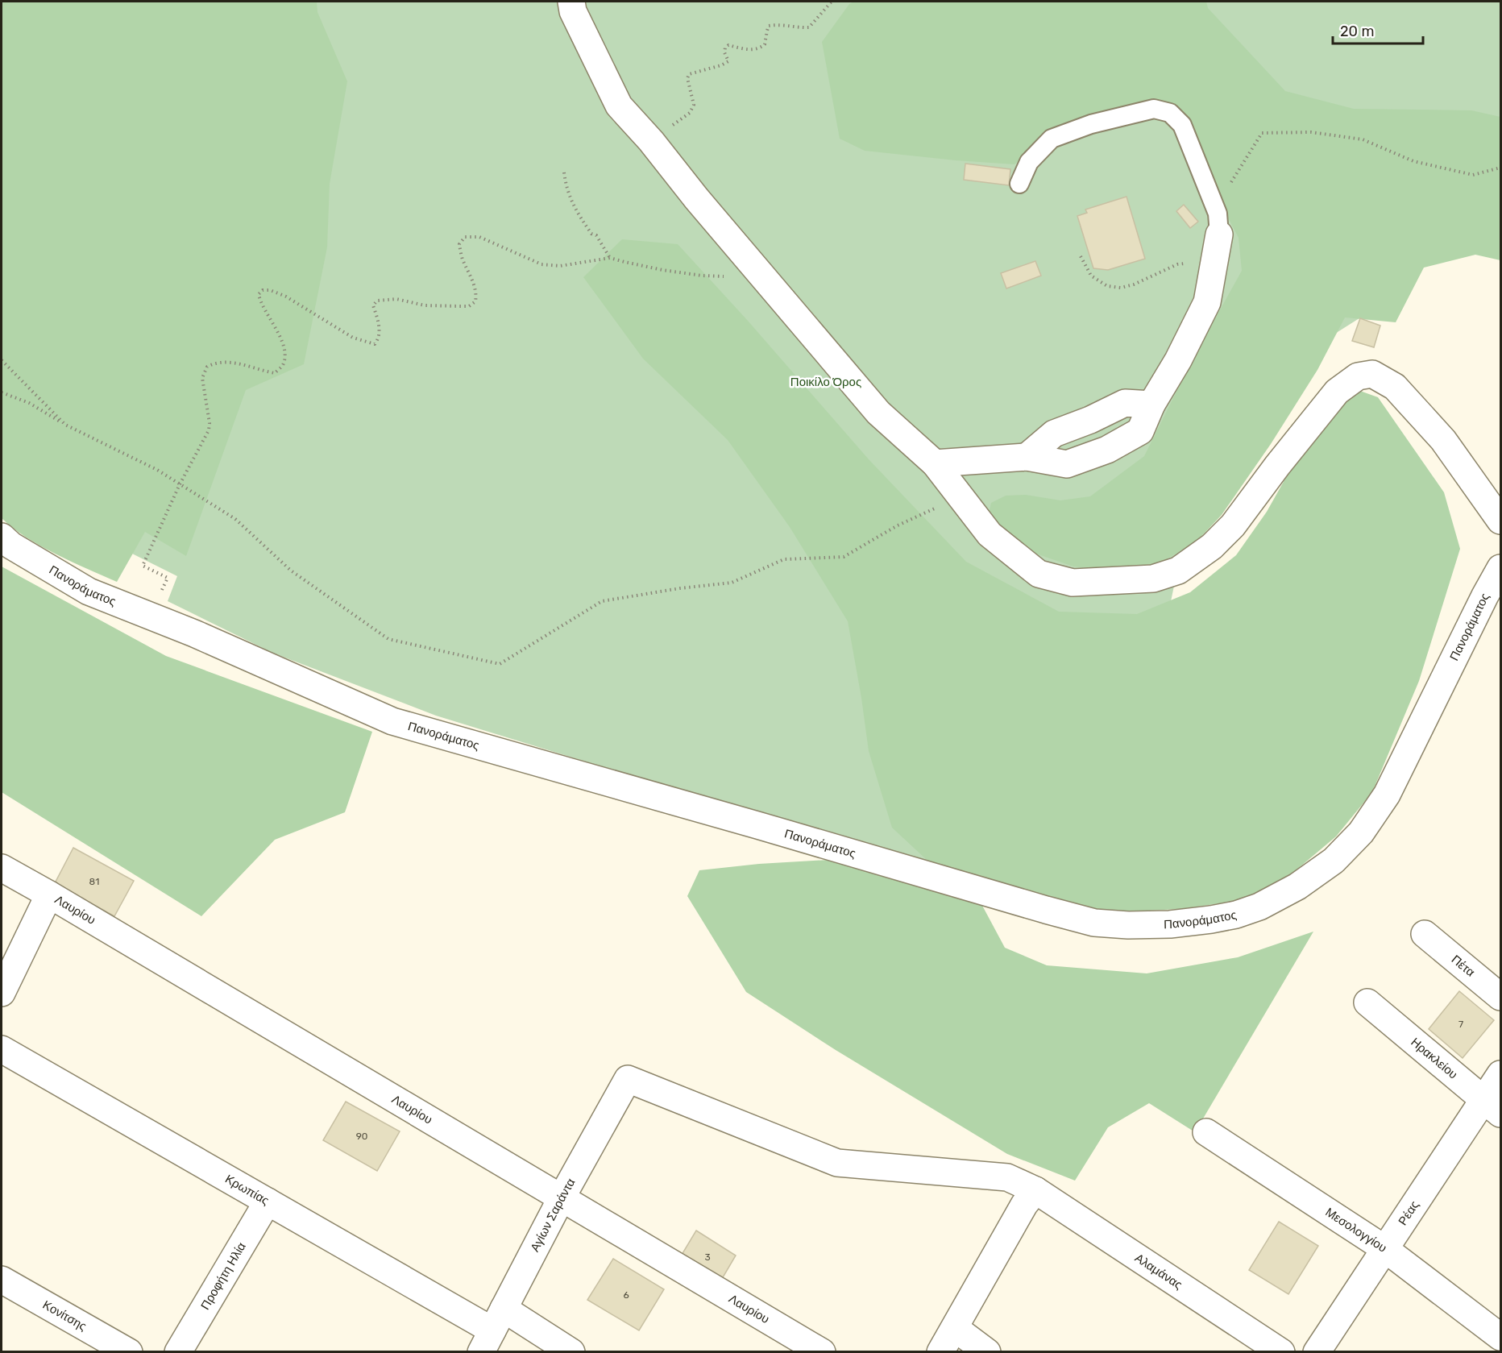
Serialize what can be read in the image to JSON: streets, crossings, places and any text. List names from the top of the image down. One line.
{"streets":{"street":["Πανοράματος","Λαυρίου","Πέτα","Ηρακλείου","Κρωπίας","Ρέας","Αγίων Σαράντα","Μεσολογγίου","Αλαμάνας","Προφήτη Ηλία","Κονίτσης"]},"crossings":[["Λαυρίου","Αγίων Σαράντα"],["Ηρακλείου","Ρέας"],["Κρωπίας","Αγίων Σαράντα"],["Κρωπίας","Προφήτη Ηλία"],["Ρέας","Μεσολογγίου"],["Αγίων Σαράντα","Αλαμάνας"]],"parks":["Ποικίλο Όρος"],"house_numbers":["81","7","90","3","6"],"scale_bar":"20 m"}
